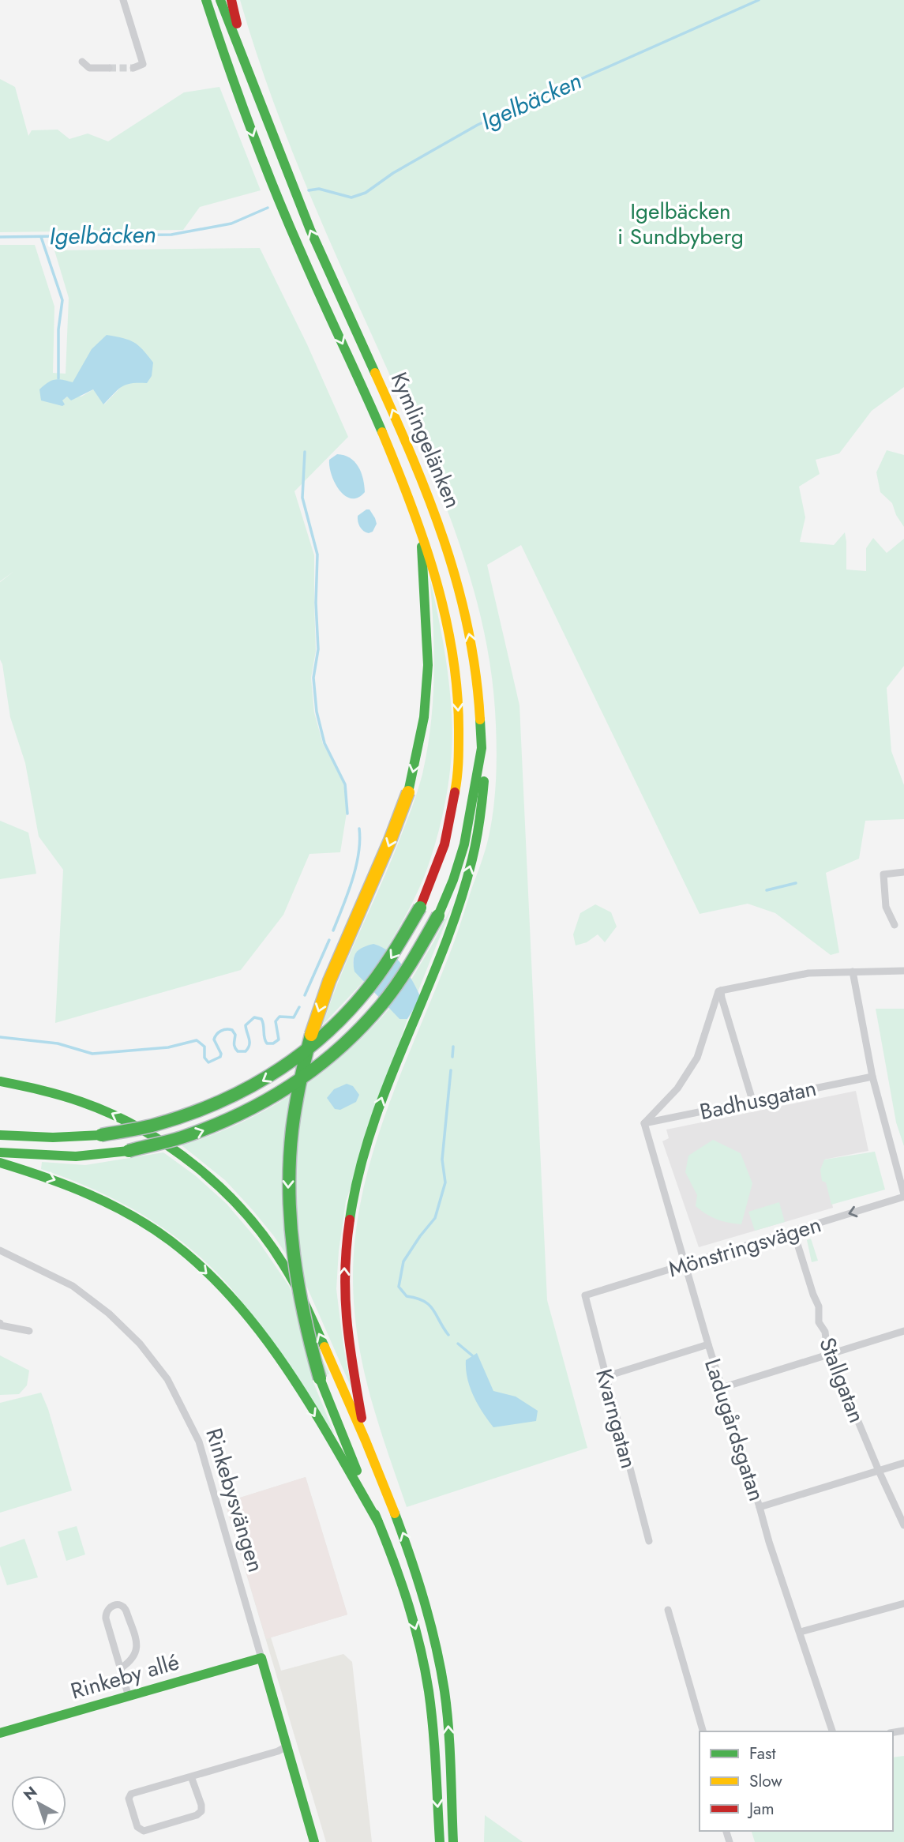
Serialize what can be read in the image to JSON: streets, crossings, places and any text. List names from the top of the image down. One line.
{"streets":{"main road":["Kymlingelänken","Rinkebysvängen","Rinkeby allé"],"street":["Badhusgatan","Mönstringsvägen","Stallgatan","Kvarngatan","Ladugårdsgatan"]},"crossings":[["Badhusgatan","Ladugårdsgatan"],["Mönstringsvägen","Stallgatan"],["Mönstringsvägen","Kvarngatan"],["Mönstringsvägen","Ladugårdsgatan"],["Rinkebysvängen","Rinkeby allé"]],"water":["Igelbäcken"],"parks":["Igelbäcken i Sundbyberg"],"legend":["Fast","Slow","Jam"],"north":"top left"}
